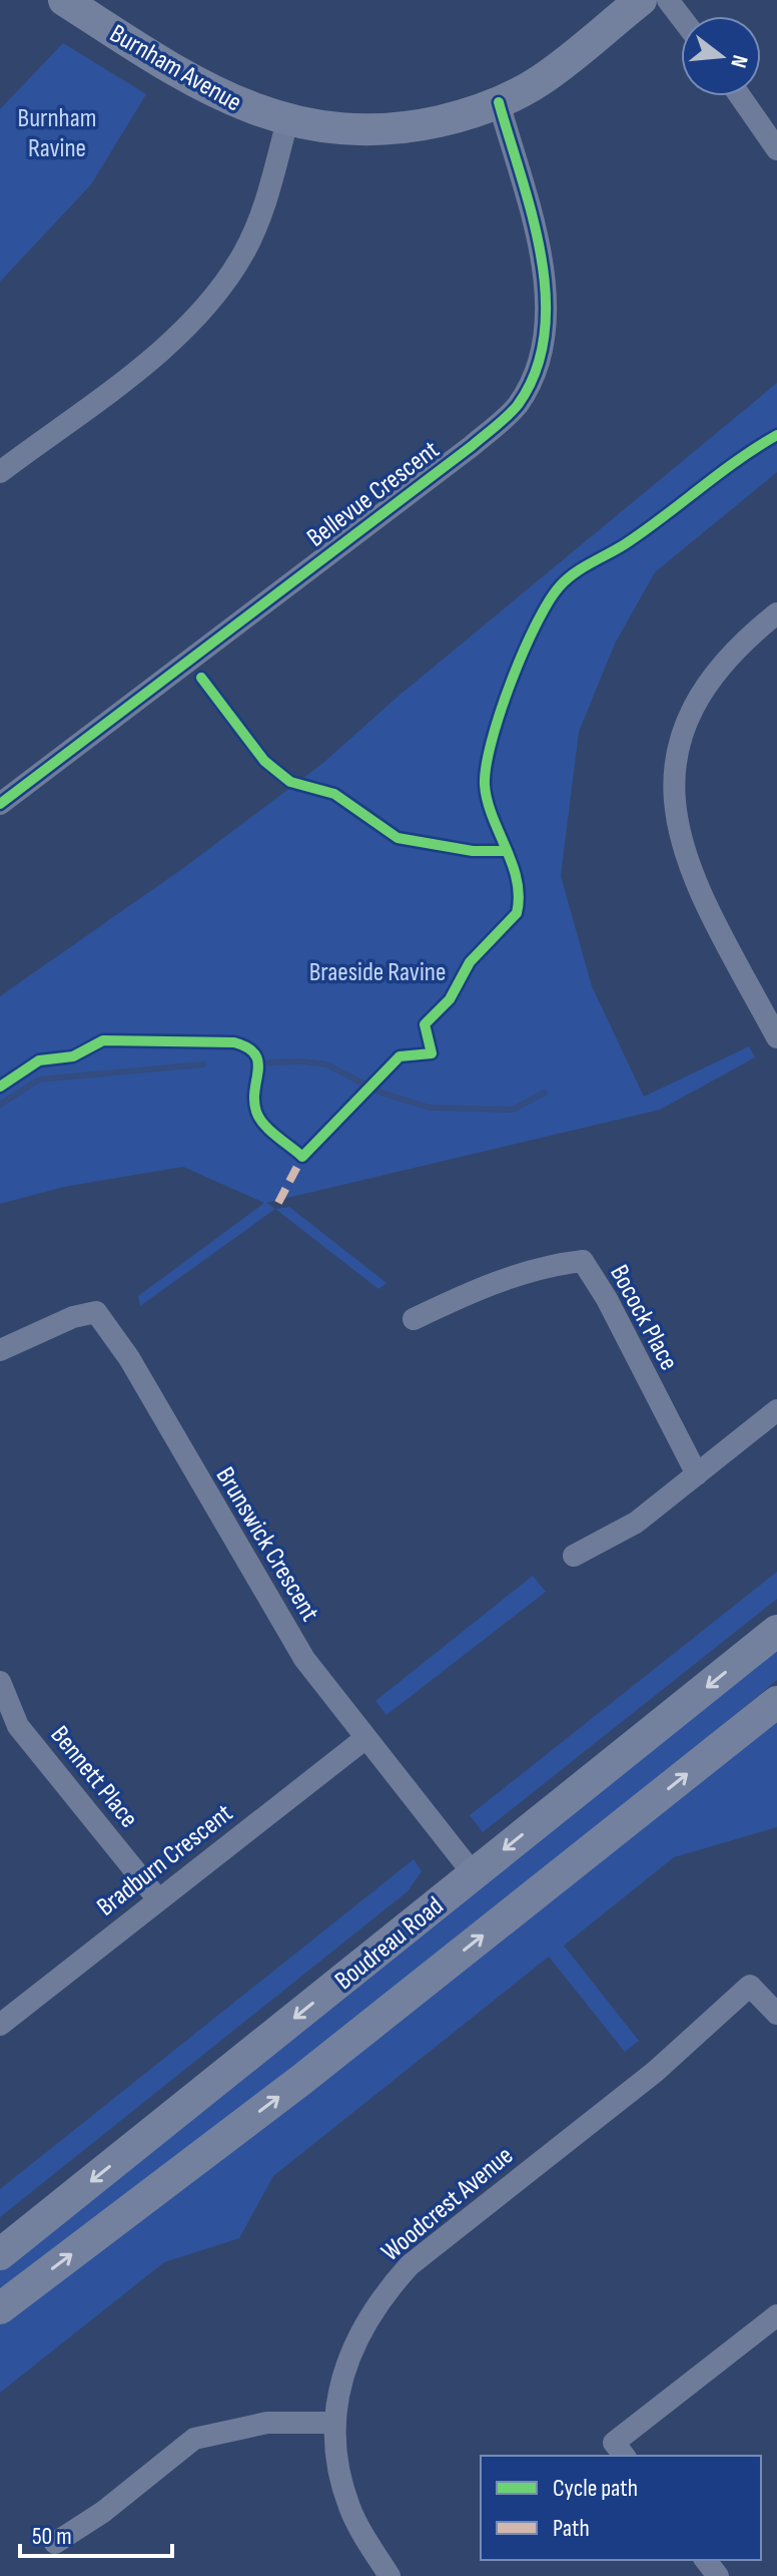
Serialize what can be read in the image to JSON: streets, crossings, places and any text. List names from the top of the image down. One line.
{"streets":{"main road":["Burnham Avenue","Boudreau Road"],"street":["Bellevue Crescent","Bocock Place","Brunswick Crescent","Bennett Place","Bradburn Crescent","Woodcrest Avenue"]},"crossings":[["Burnham Avenue","Bellevue Crescent"],["Brunswick Crescent","Bradburn Crescent"],["Brunswick Crescent","Boudreau Road"],["Bennett Place","Bradburn Crescent"]],"parks":["Burnham Ravine","Braeside Ravine"],"legend":["Cycle path","Path"],"scale_bar":"50 m","north":"right"}
